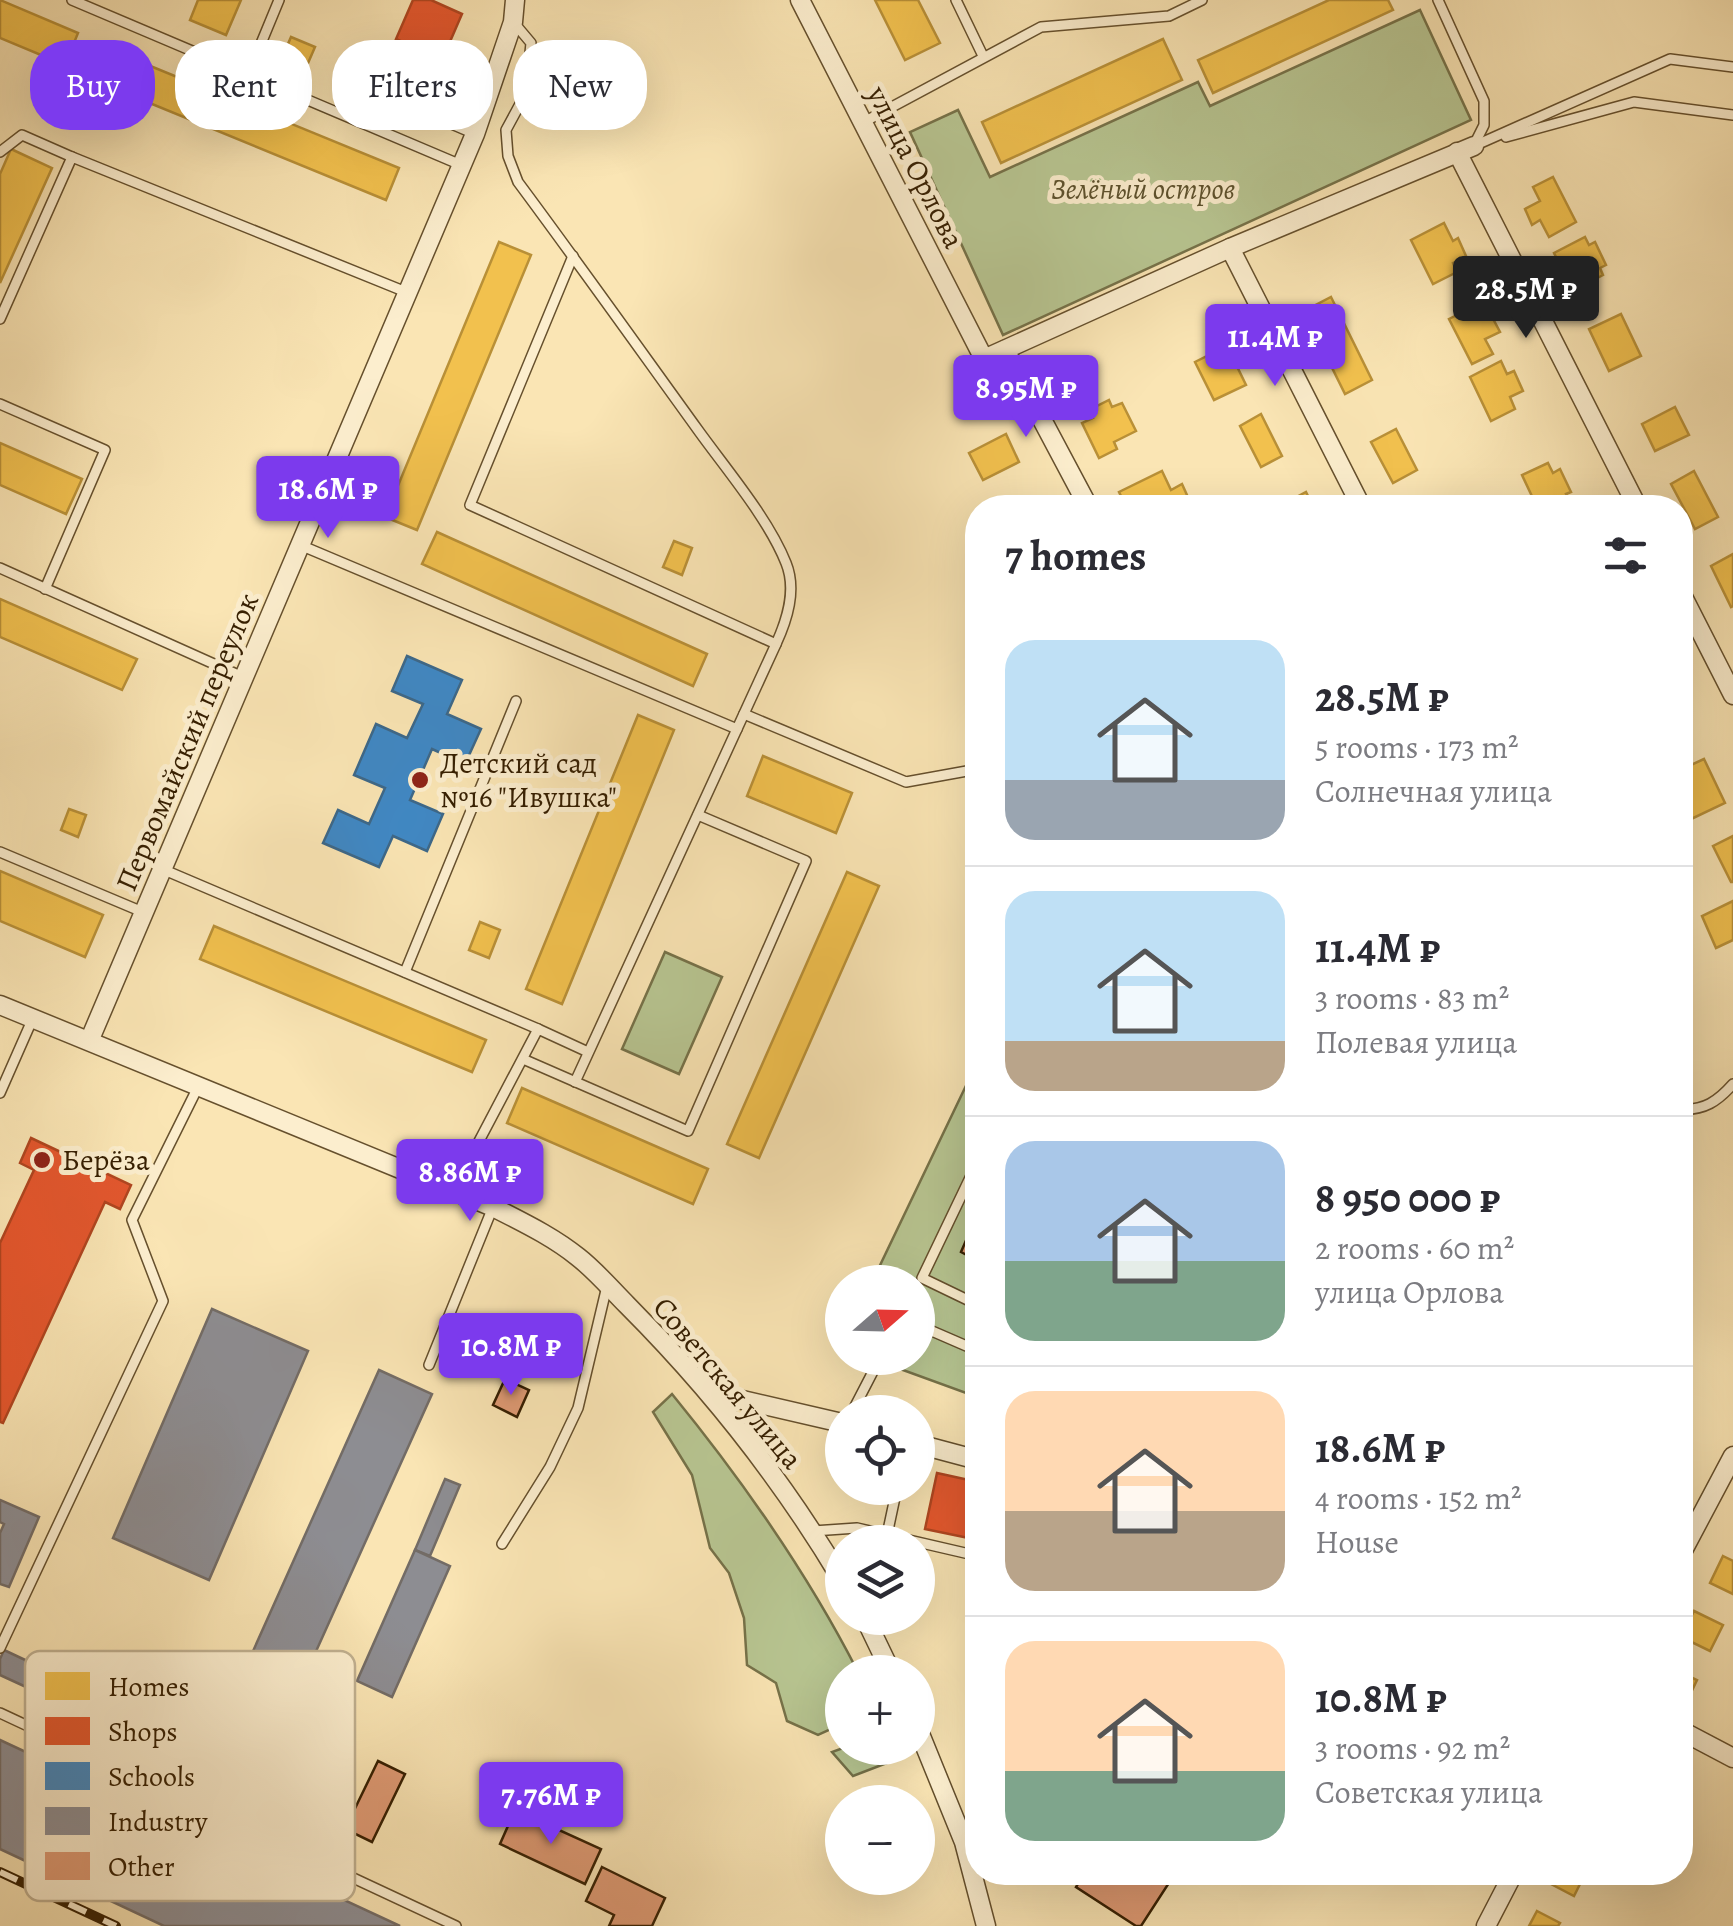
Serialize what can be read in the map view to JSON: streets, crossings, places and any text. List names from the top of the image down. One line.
{"streets":{"street":["улица Орлова","Первомайский переулок","Советская улица"]},"crossings":[["Первомайский переулок","Советская улица"]],"parks":["Зелёный остров"],"places":["Детский сад №16 \"Ивушка\"","Берёза"],"legend":["Homes","Shops","Schools","Industry","Other"],"north":"right","page":{"chip":["Buy","Rent","Filters","New"],"price":["28.5M ₽","11.4M ₽","8.95M ₽","18.6M ₽","8.86M ₽","10.8M ₽","7.76M ₽"],"heading":"7 homes","list":[{"name":"28.5M ₽","note":"5 rooms · 173 m² · Солнечная улица"},{"name":"11.4M ₽","note":"3 rooms · 83 m² · Полевая улица"},{"name":"8 950 000 ₽","note":"2 rooms · 60 m² · улица Орлова"},{"name":"18.6M ₽","note":"4 rooms · 152 m² · House"},{"name":"10.8M ₽","note":"3 rooms · 92 m² · Советская улица"}],"map_buttons":["+","−"]}}
